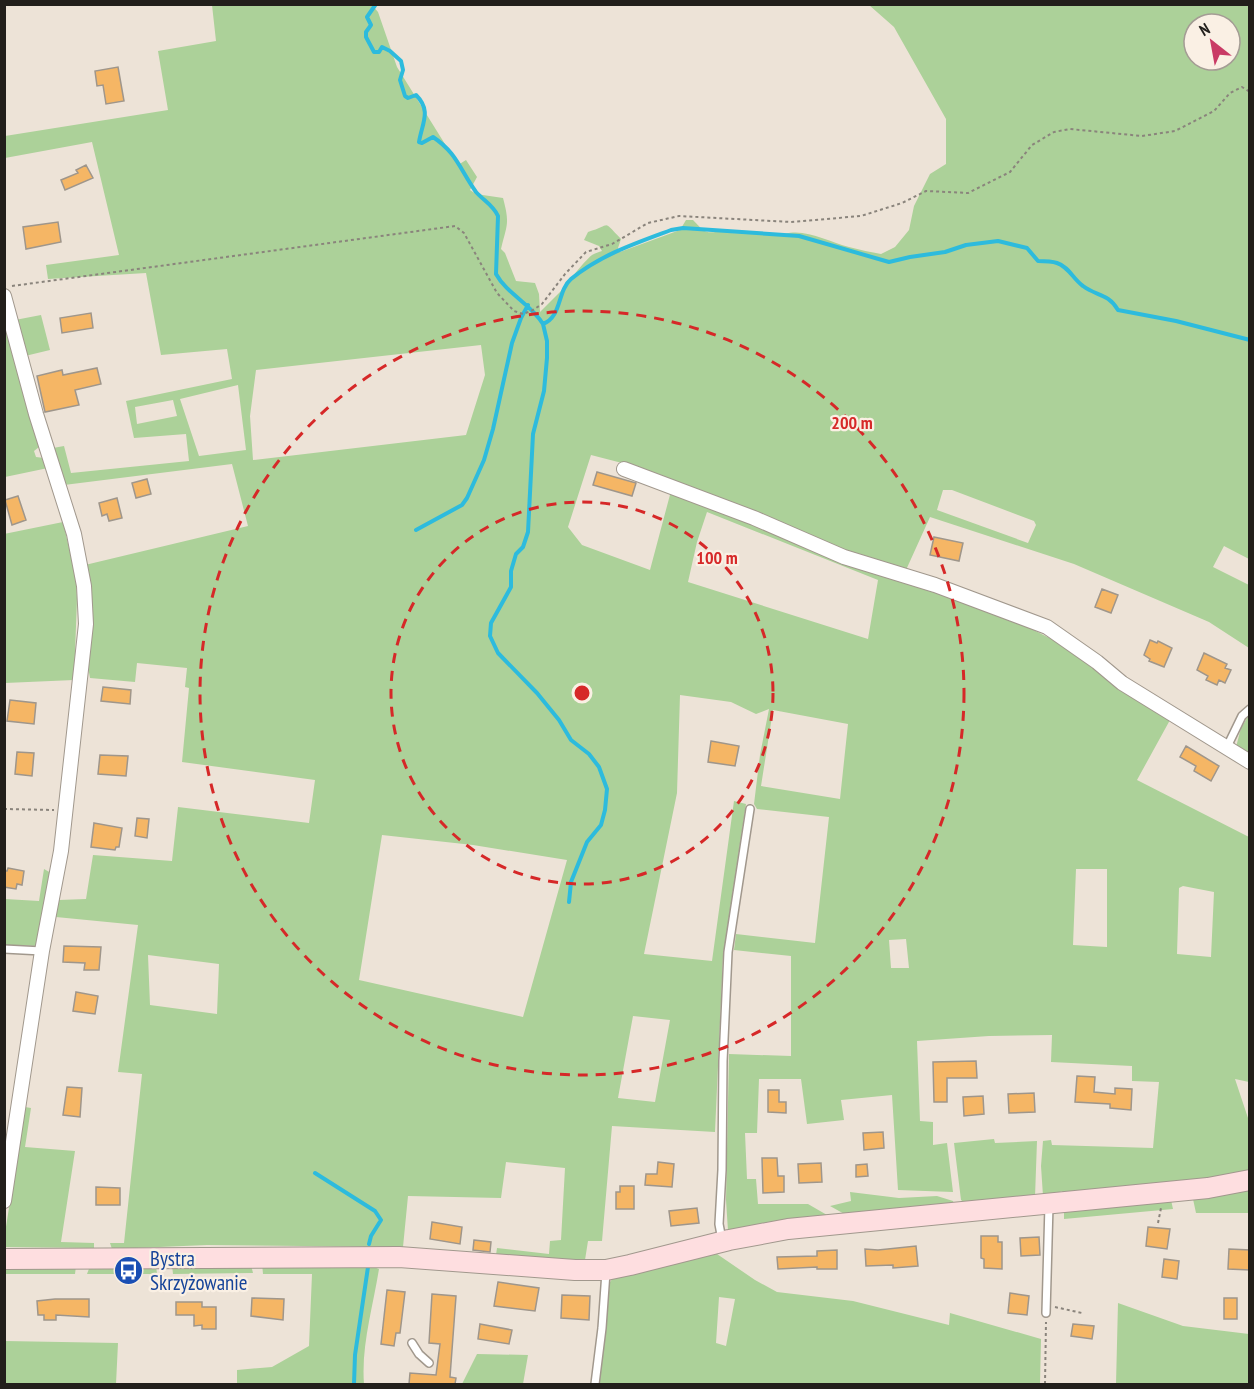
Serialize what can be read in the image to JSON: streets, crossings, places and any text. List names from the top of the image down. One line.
{"places":{"bus stop":["Bystra Skrzyżowanie"]},"north":"top left","rings":["200 m","100 m"]}
